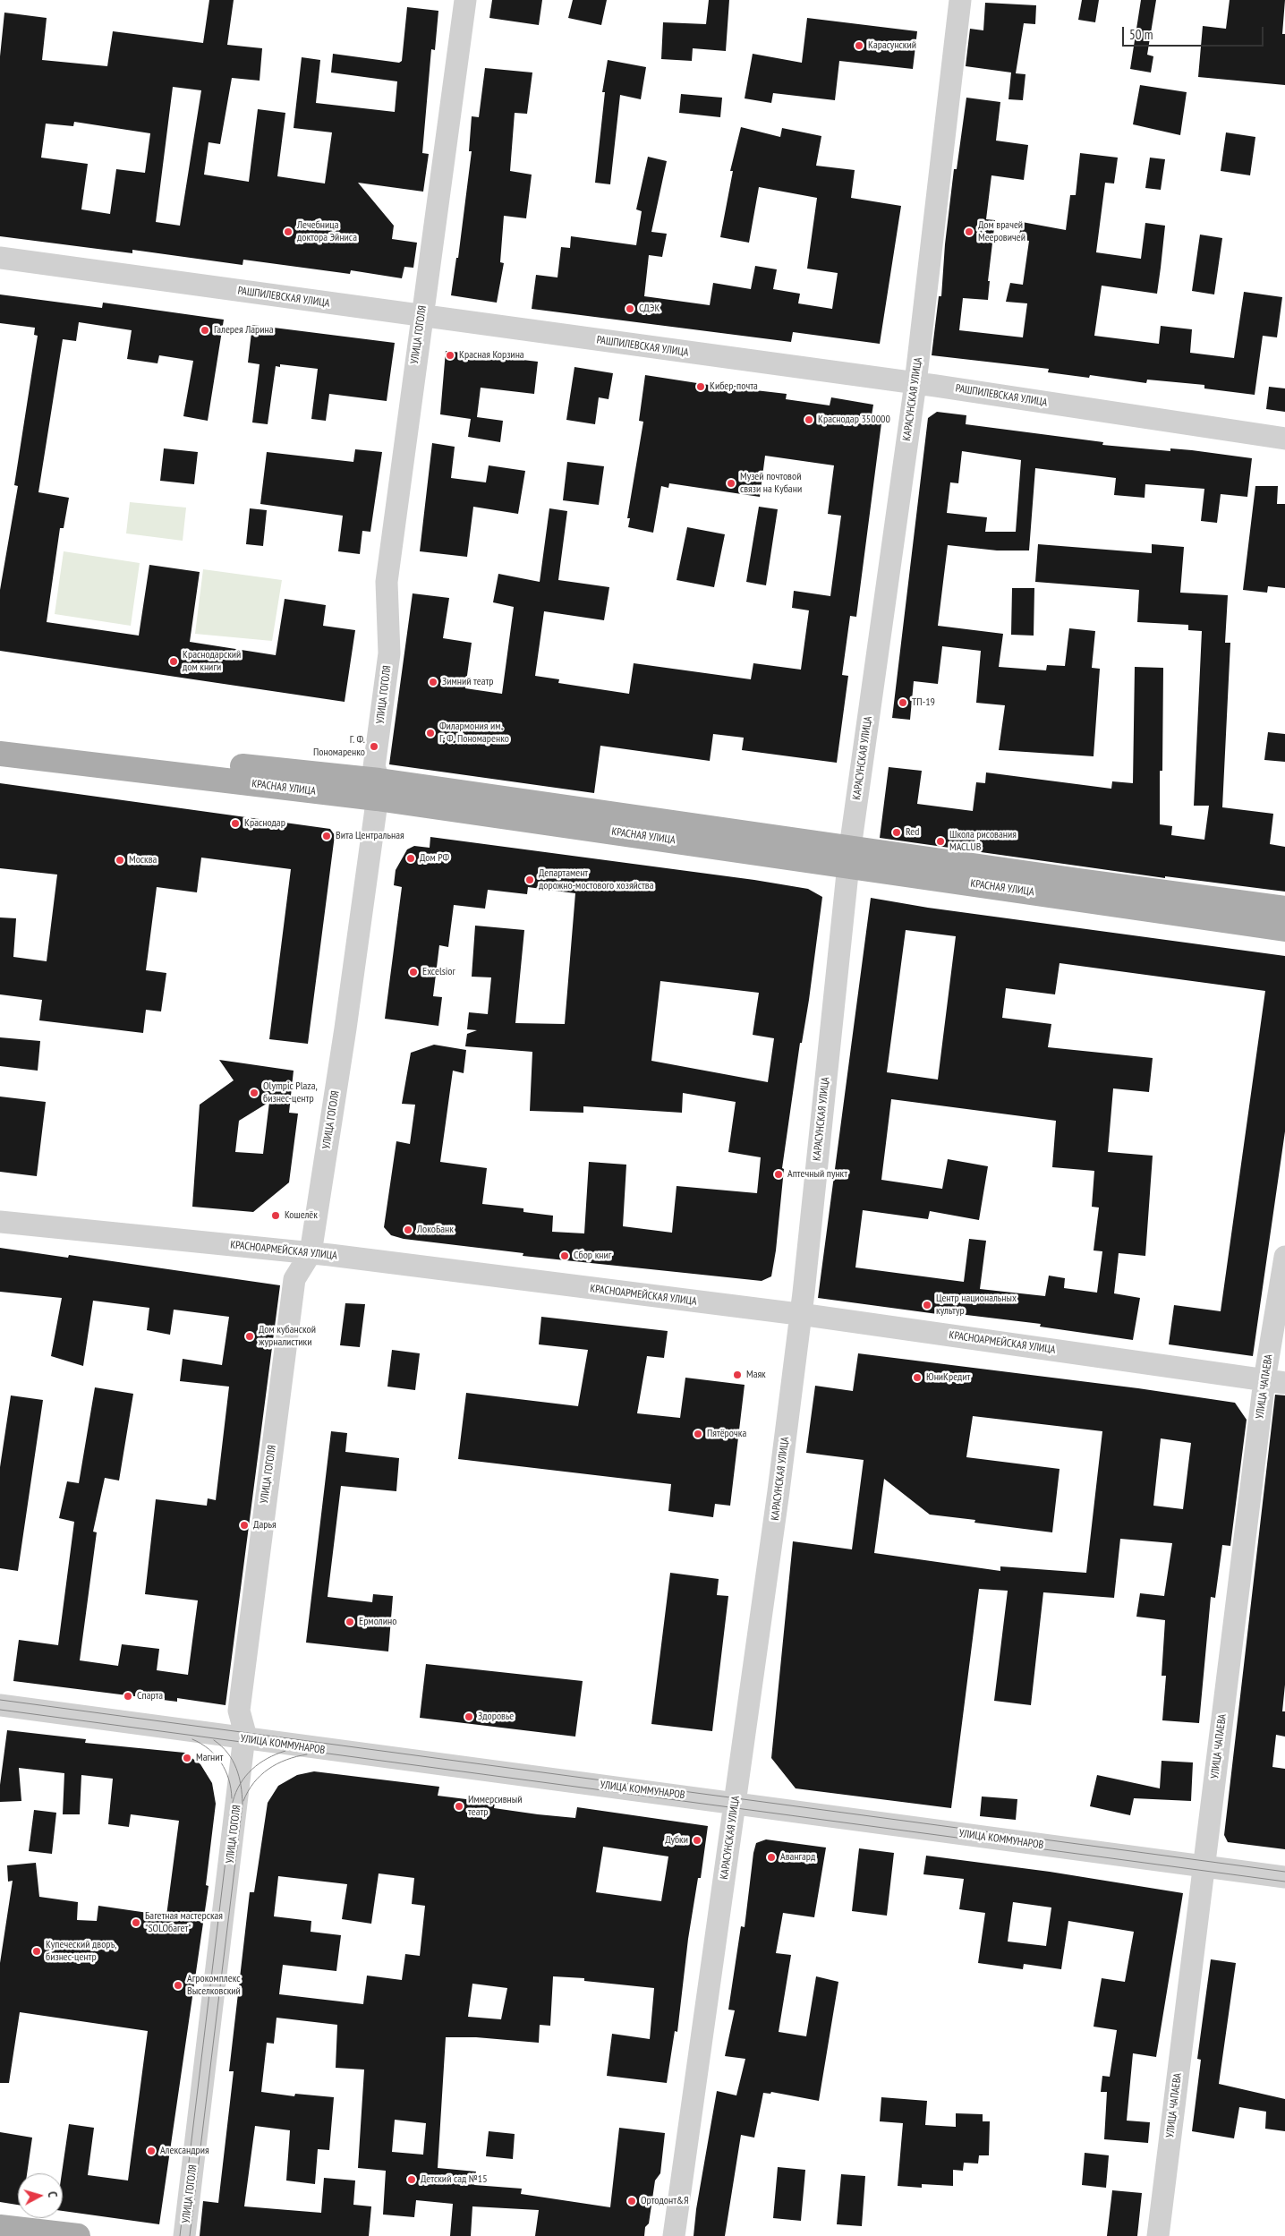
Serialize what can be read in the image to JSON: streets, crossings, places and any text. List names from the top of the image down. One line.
{"streets":{"main road":["КРАСНАЯ УЛИЦА"],"street":["РАШПИЛЕВСКАЯ УЛИЦА","УЛИЦА ГОГОЛЯ","КАРАСУНСКАЯ УЛИЦА","КРАСНОАРМЕЙСКАЯ УЛИЦА","УЛИЦА ЧАПАЕВА","УЛИЦА КОММУНАРОВ"]},"crossings":[["РАШПИЛЕВСКАЯ УЛИЦА","УЛИЦА ГОГОЛЯ"],["РАШПИЛЕВСКАЯ УЛИЦА","КАРАСУНСКАЯ УЛИЦА"],["УЛИЦА ГОГОЛЯ","КРАСНАЯ УЛИЦА"],["УЛИЦА ГОГОЛЯ","КРАСНОАРМЕЙСКАЯ УЛИЦА"],["УЛИЦА ГОГОЛЯ","УЛИЦА КОММУНАРОВ"],["КАРАСУНСКАЯ УЛИЦА","КРАСНАЯ УЛИЦА"],["КАРАСУНСКАЯ УЛИЦА","КРАСНОАРМЕЙСКАЯ УЛИЦА"],["КАРАСУНСКАЯ УЛИЦА","УЛИЦА КОММУНАРОВ"],["КРАСНОАРМЕЙСКАЯ УЛИЦА","УЛИЦА ЧАПАЕВА"],["УЛИЦА ЧАПАЕВА","УЛИЦА КОММУНАРОВ"]],"places":["Карасунский","Лечебница доктора Эйниса","Дом врачей Мееровичей","СДЭК","Галерея Ларина","Красная Корзина","Кибер-почта","Краснодар 350000","Музей почтовой связи на Кубани","Краснодарский дом книги","Зимний театр","ТП-19","Филармония им. Г. Ф. Пономаренко","Г. Ф. Пономаренко","Краснодар","Red","Вита Центральная","Школа рисования MACLUB","Дом РФ","Москва","Департамент дорожно-мостового хозяйства","Excelsior","Olympic Plaza, бизнес-центр","Аптечный пункт","Кошелёк","ЛокоБанк","Сбор книг","Центр национальных культур","Дом кубанской журналистики","Маяк","ЮниКредит","Пятёрочка","Дарья","Ермолино","Спарта","Здоровье","Магнит","Иммерсивный театр","Дубки","Авангард","Багетная мастерская \"SOLOбагет\"","Купеческий дворъ, бизнес-центр","Агрокомплекс Выселковский","Александрия","Детский сад №15","Ортодонт&Я"],"scale_bar":"50 m","north":"right"}
